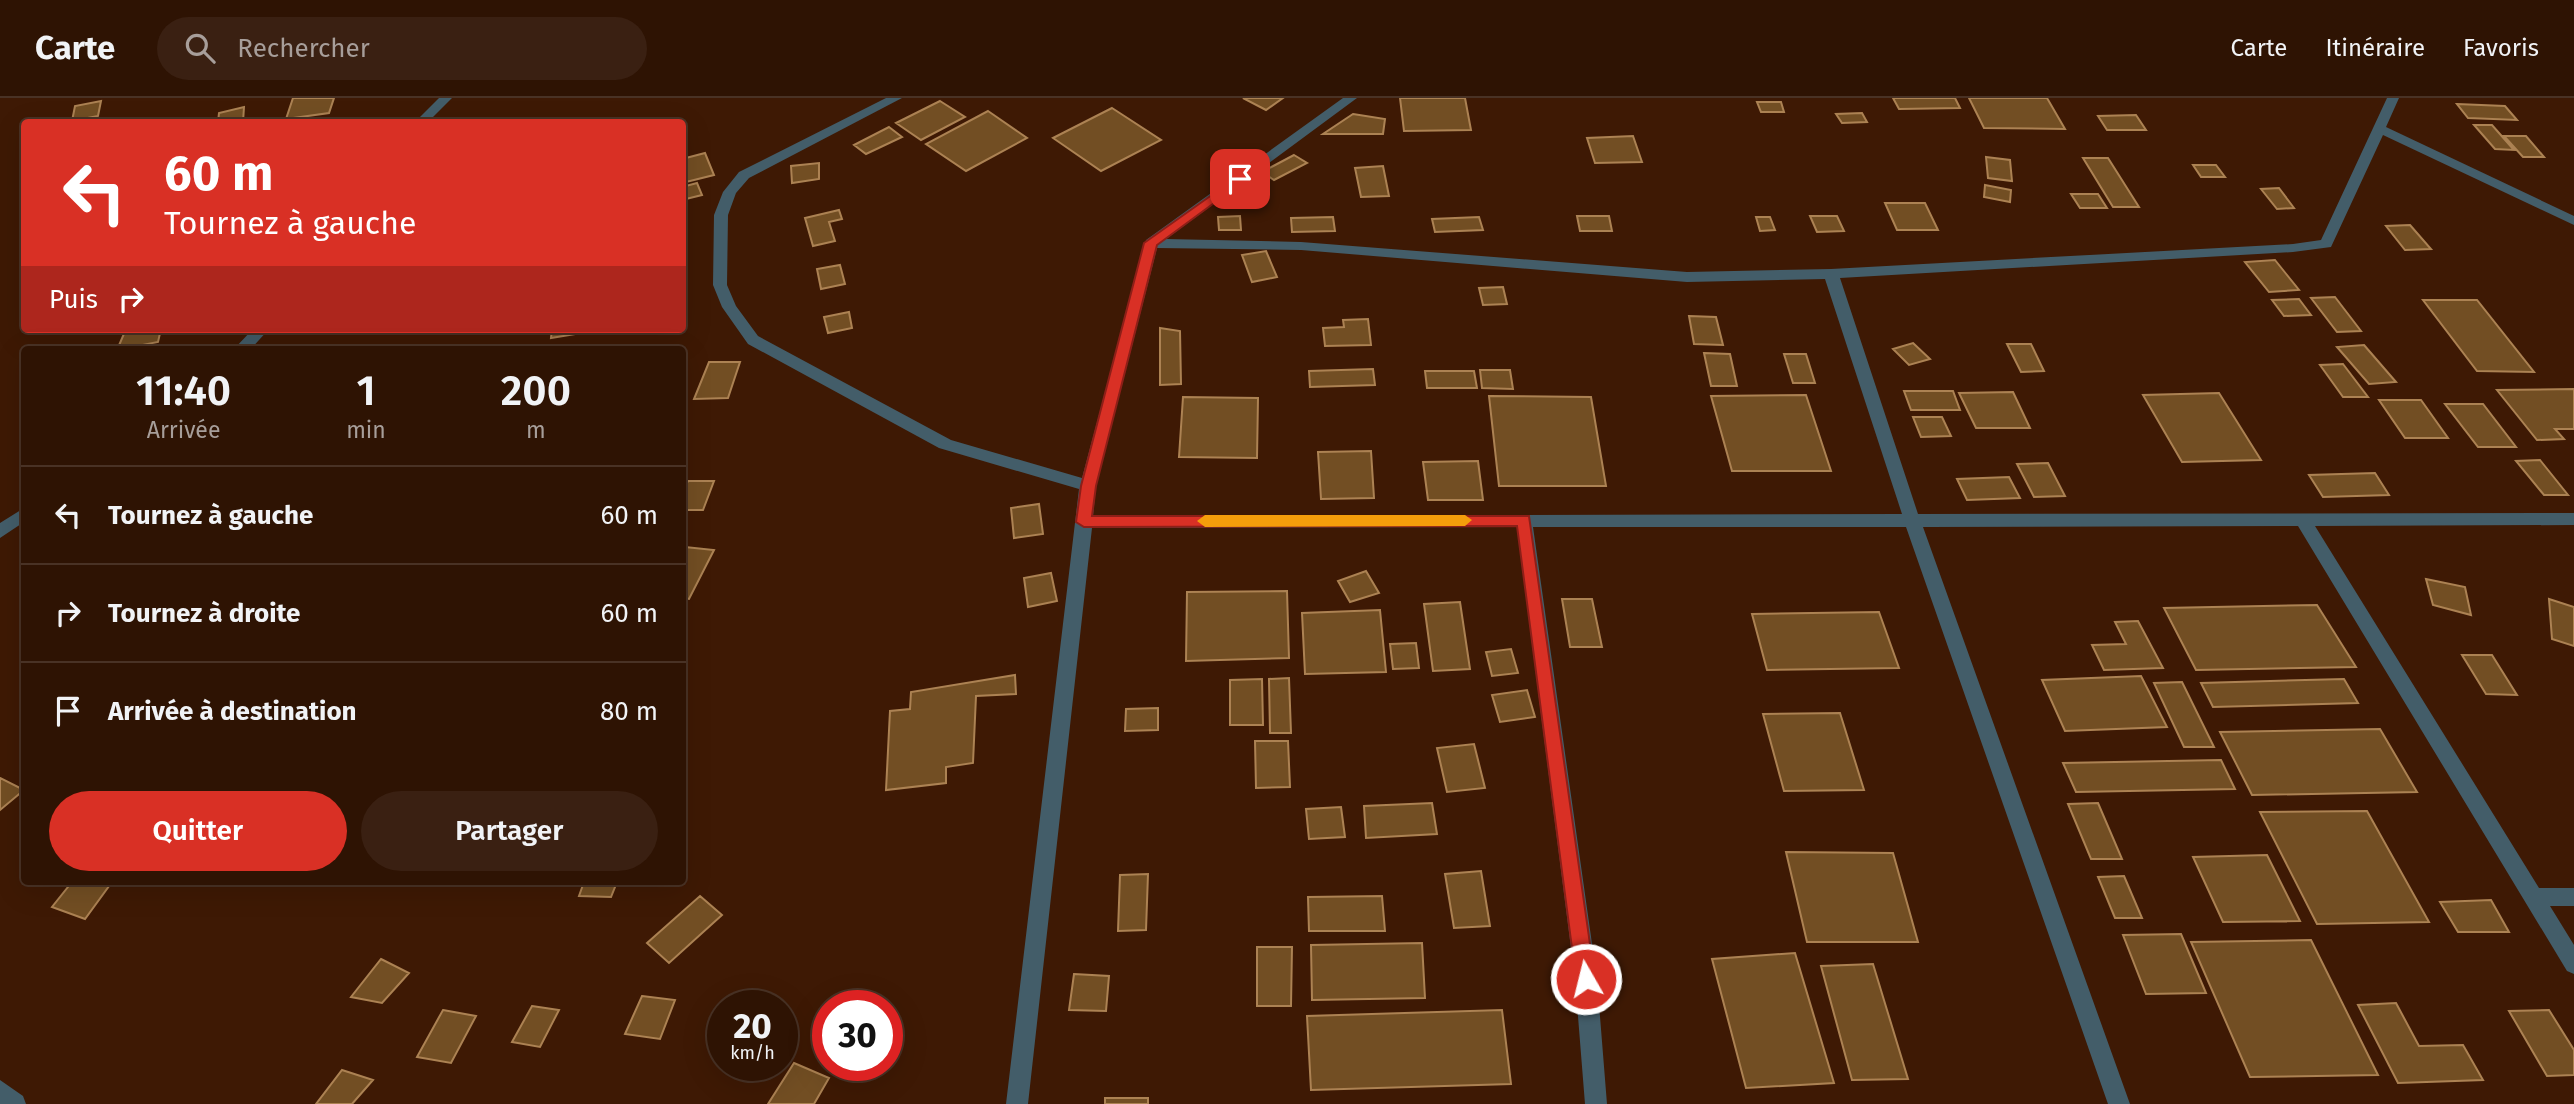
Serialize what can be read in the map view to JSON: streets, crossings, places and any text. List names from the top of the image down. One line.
{"page":{"header":"Carte","search":"Rechercher","nav":["Carte","Itinéraire","Favoris"],"turn":["60 m","Tournez à gauche"],"then":"Puis","eta":["11:40","Arrivée","1","min","200","m"],"list":[{"name":"Tournez à gauche","value":"60 m"},{"name":"Tournez à droite","value":"60 m"},{"name":"Arrivée à destination","value":"80 m"}],"buttons":["Quitter","Partager"],"speed":"20 km/h","limit":"30"}}
